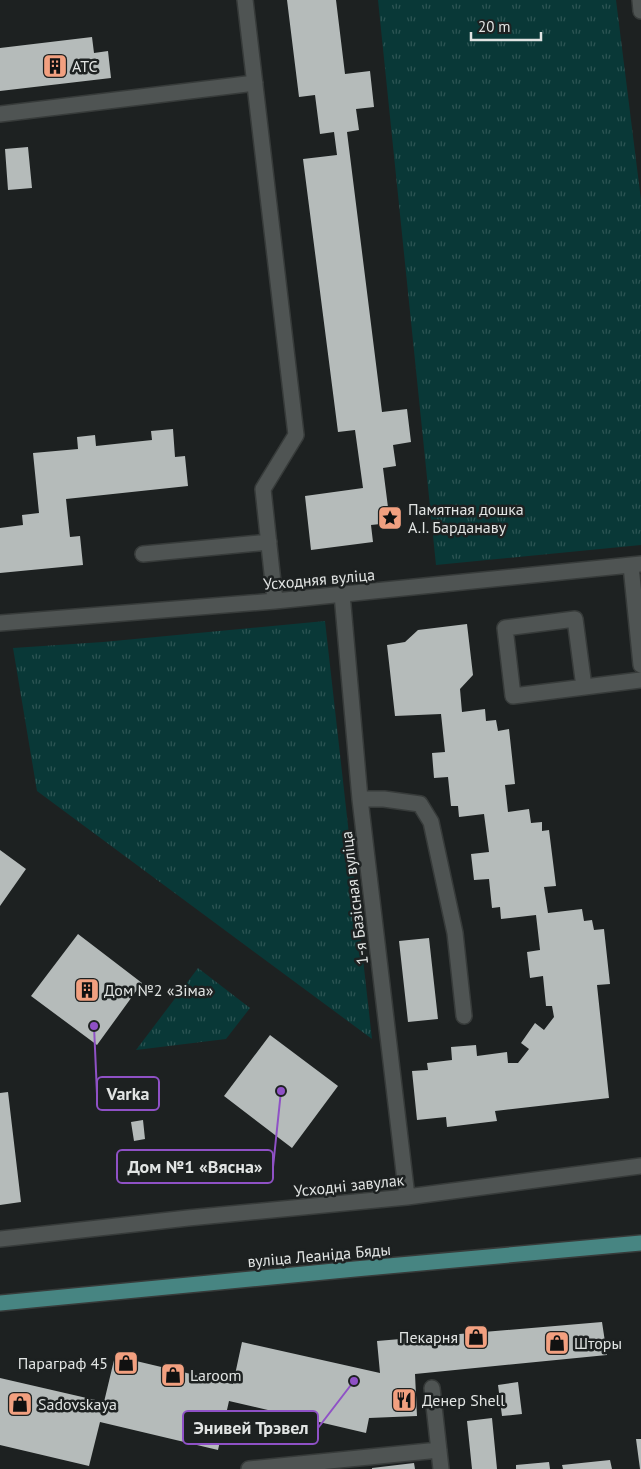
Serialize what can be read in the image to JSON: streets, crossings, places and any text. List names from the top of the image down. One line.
{"streets":{"main road":["вуліца Леаніда Бяды"],"street":["Усходняя вуліца","1-я Базісная вуліца","Усходні завулак"]},"crossings":[["Усходняя вуліца","1-я Базісная вуліца"],["1-я Базісная вуліца","Усходні завулак"]],"places":{"building":["АТС","Дом №2 «Зіма»"],"place":["Памятная дошка А.І. Барданаву"],"other":["Varka","Дом №1 «Вясна»","Энивей Трэвел"],"shop":["Пекарня","Шторы","Параграф 45","Laroom","Sadovskaya"],"restaurant":["Денер Shell"]},"scale_bar":"20 m"}
